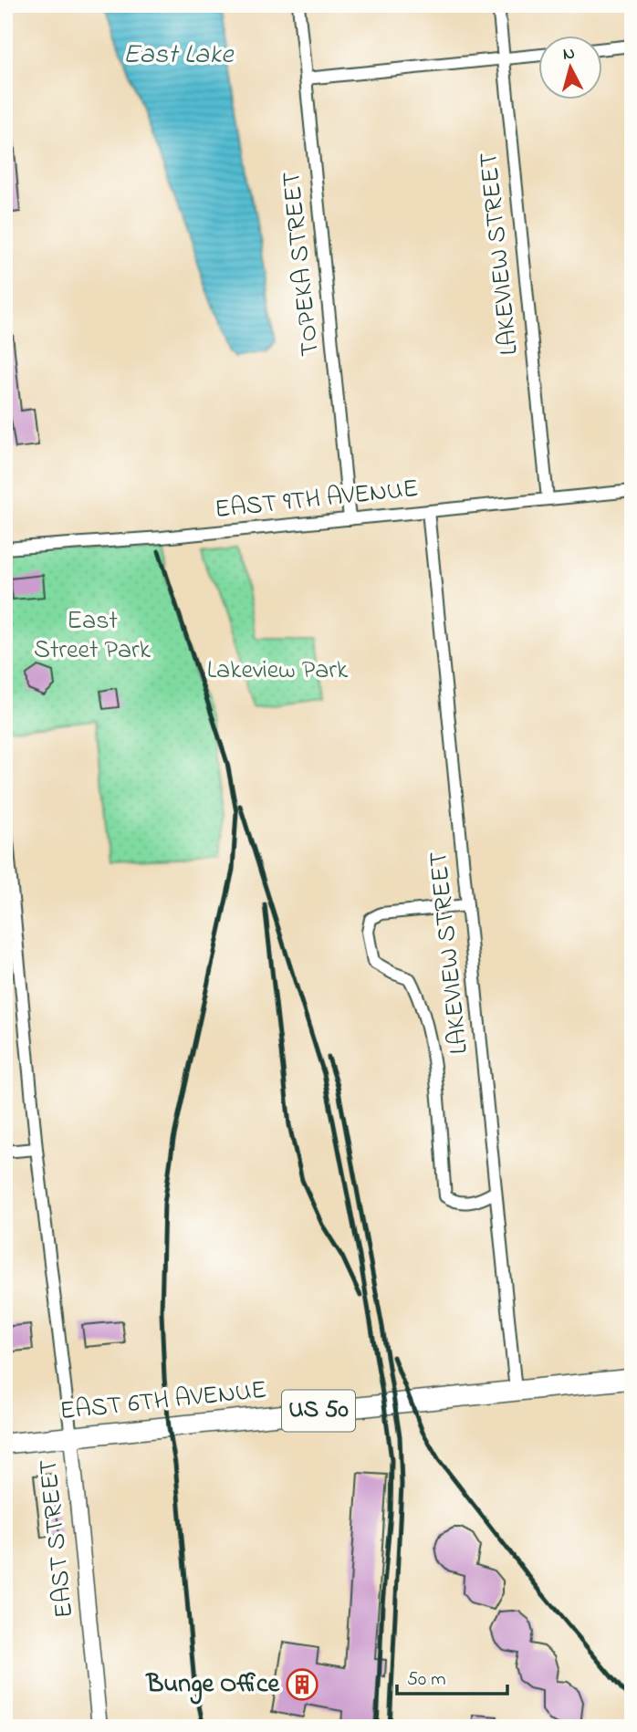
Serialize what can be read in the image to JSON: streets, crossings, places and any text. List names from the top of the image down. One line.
{"streets":{"main road":["EAST 6TH AVENUE","US 50"],"street":["LAKEVIEW STREET","TOPEKA STREET","EAST 9TH AVENUE","EAST STREET"]},"crossings":[["LAKEVIEW STREET","EAST 9TH AVENUE"],["LAKEVIEW STREET","EAST 6TH AVENUE"],["TOPEKA STREET","EAST 9TH AVENUE"],["EAST 6TH AVENUE","EAST STREET"]],"water":["East Lake"],"parks":["East Street Park","Lakeview Park"],"places":{"building":["Bunge Office"]},"scale_bar":"50 m","north":"top"}
